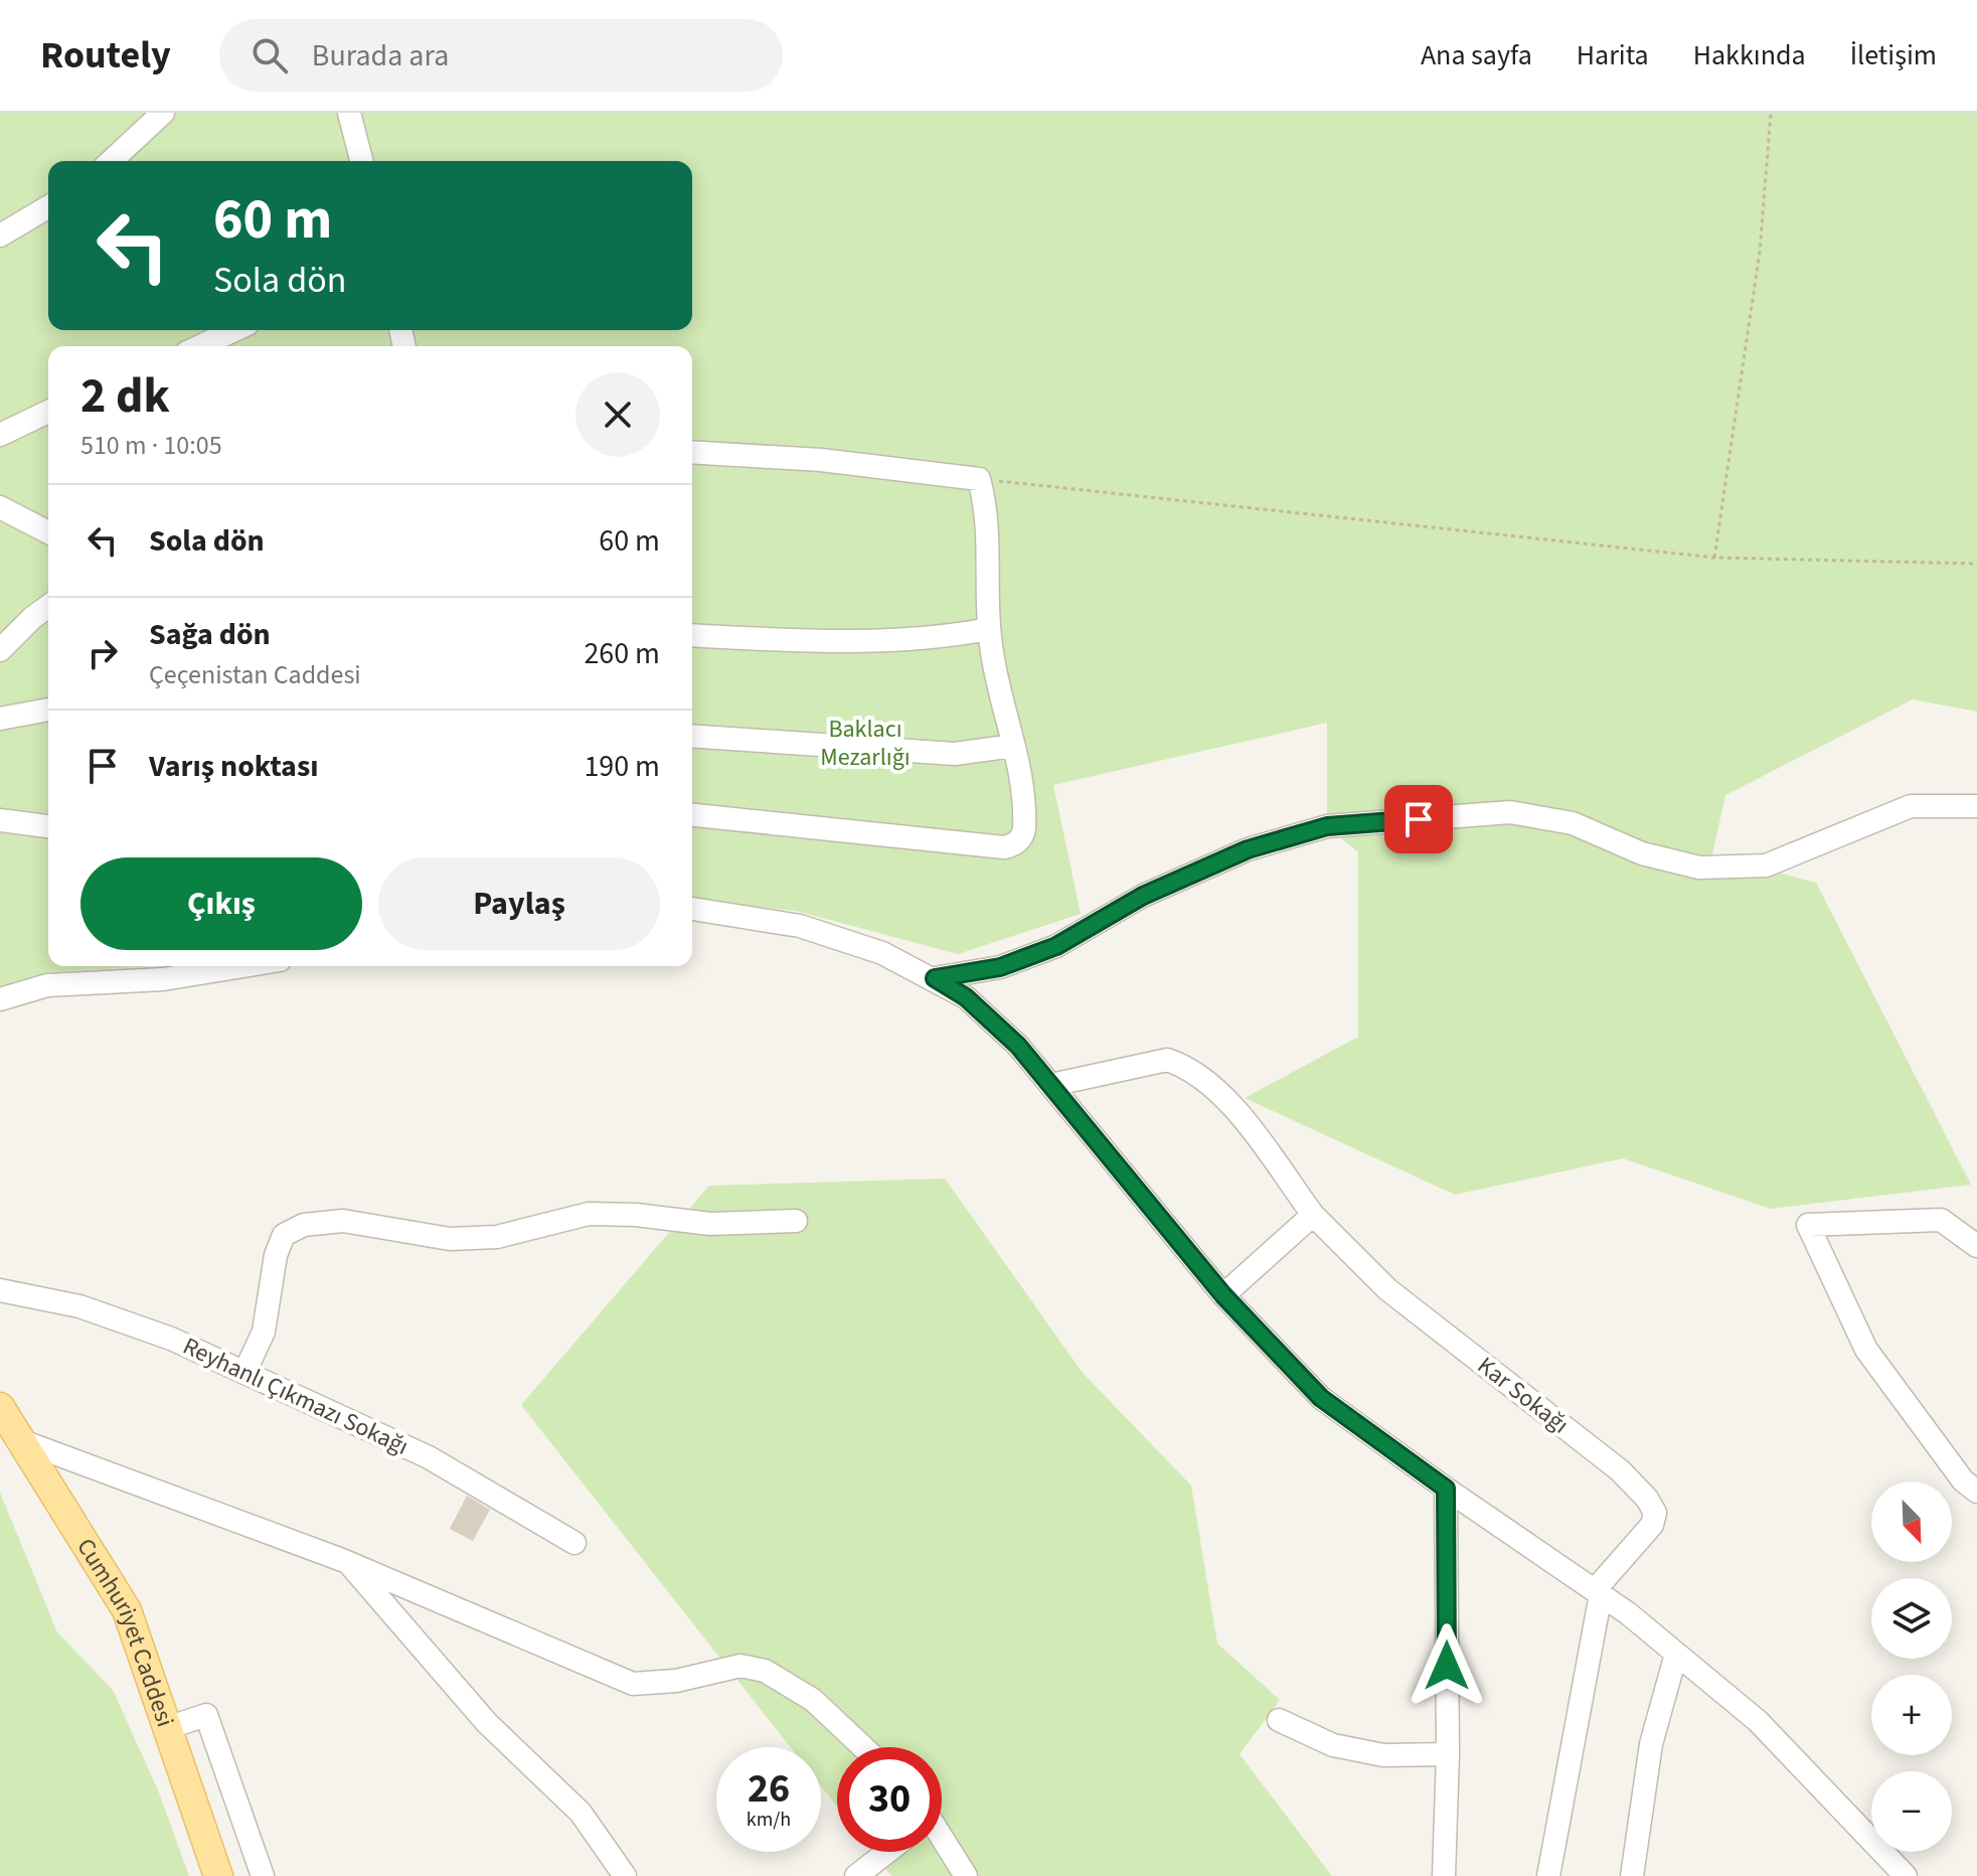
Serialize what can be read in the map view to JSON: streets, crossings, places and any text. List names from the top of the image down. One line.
{"streets":{"main road":["Cumhuriyet Caddesi"],"street":["Kar Sokağı","Reyhanlı Çıkmazı Sokağı"]},"parks":["Baklacı Mezarlığı"],"north":"bottom right","page":{"header":"Routely","search":"Burada ara","nav":["Ana sayfa","Harita","Hakkında","İletişim"],"turn":["60 m","Sola dön"],"heading":["2 dk","510 m · 10:05"],"list":[{"name":"Sola dön","value":"60 m"},{"name":"Sağa dön","note":"Çeçenistan Caddesi","value":"260 m"},{"name":"Varış noktası","value":"190 m"}],"buttons":["Çıkış","Paylaş"],"map_buttons":["+","−"],"speed":"26 km/h","limit":"30"}}
